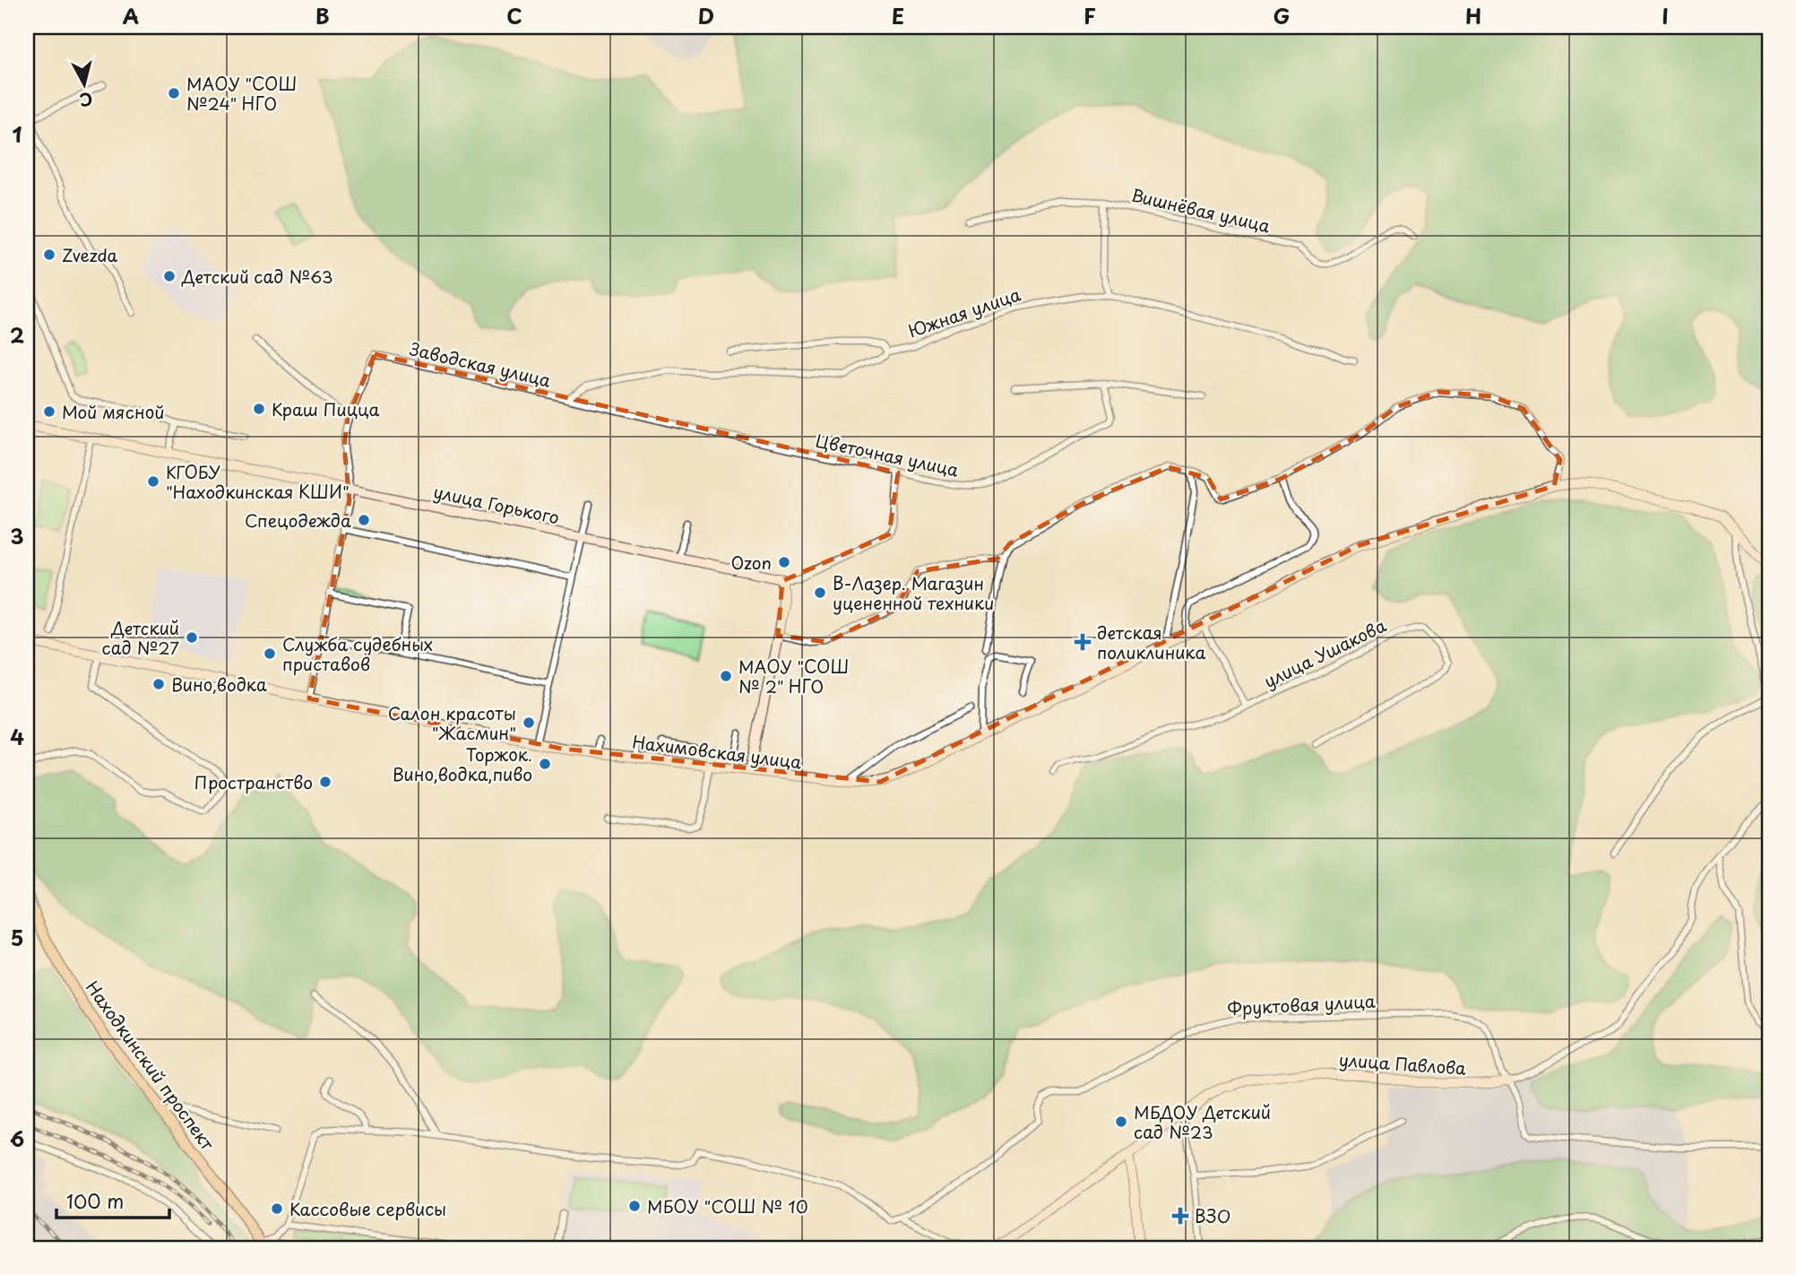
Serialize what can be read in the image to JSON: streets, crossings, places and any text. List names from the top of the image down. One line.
{"streets":{"main road":["улица Горького","Нахимовская улица","улица Павлова","Находкинский проспект"],"street":["Вишнёвая улица","Южная улица","Заводская улица","Цветочная улица","улица Ушакова","Фруктовая улица"]},"crossings":[["Заводская улица","Цветочная улица"],["Заводская улица","улица Горького"],["Заводская улица","Нахимовская улица"],["Цветочная улица","улица Горького"],["Фруктовая улица","улица Павлова"]],"places":{"other":["МАОУ \"СОШ №24\" НГО","Zvezda","Детский сад №63","Краш Пицца","Мой мясной","КГОБУ \"Находкинская КШИ\"","Спецодежда","Ozon","В-Лазер. Магазин уцененной техники","Детский сад №27","Служба судебных приставов","МАОУ \"СОШ № 2\" НГО","Вино,водка","Салон красоты \"Жасмин\"","Торжок. Вино,водка,пиво","Пространство","МБДОУ Детский сад №23","МБОУ \"СОШ № 10","Кассовые сервисы"],"health":["детская поликлиника","ВЗО"]},"scale_bar":"100 m","north":"bottom","grid":{"columns":["A","B","C","D","E","F","G","H","I"],"rows":["1","2","3","4","5","6"]}}
